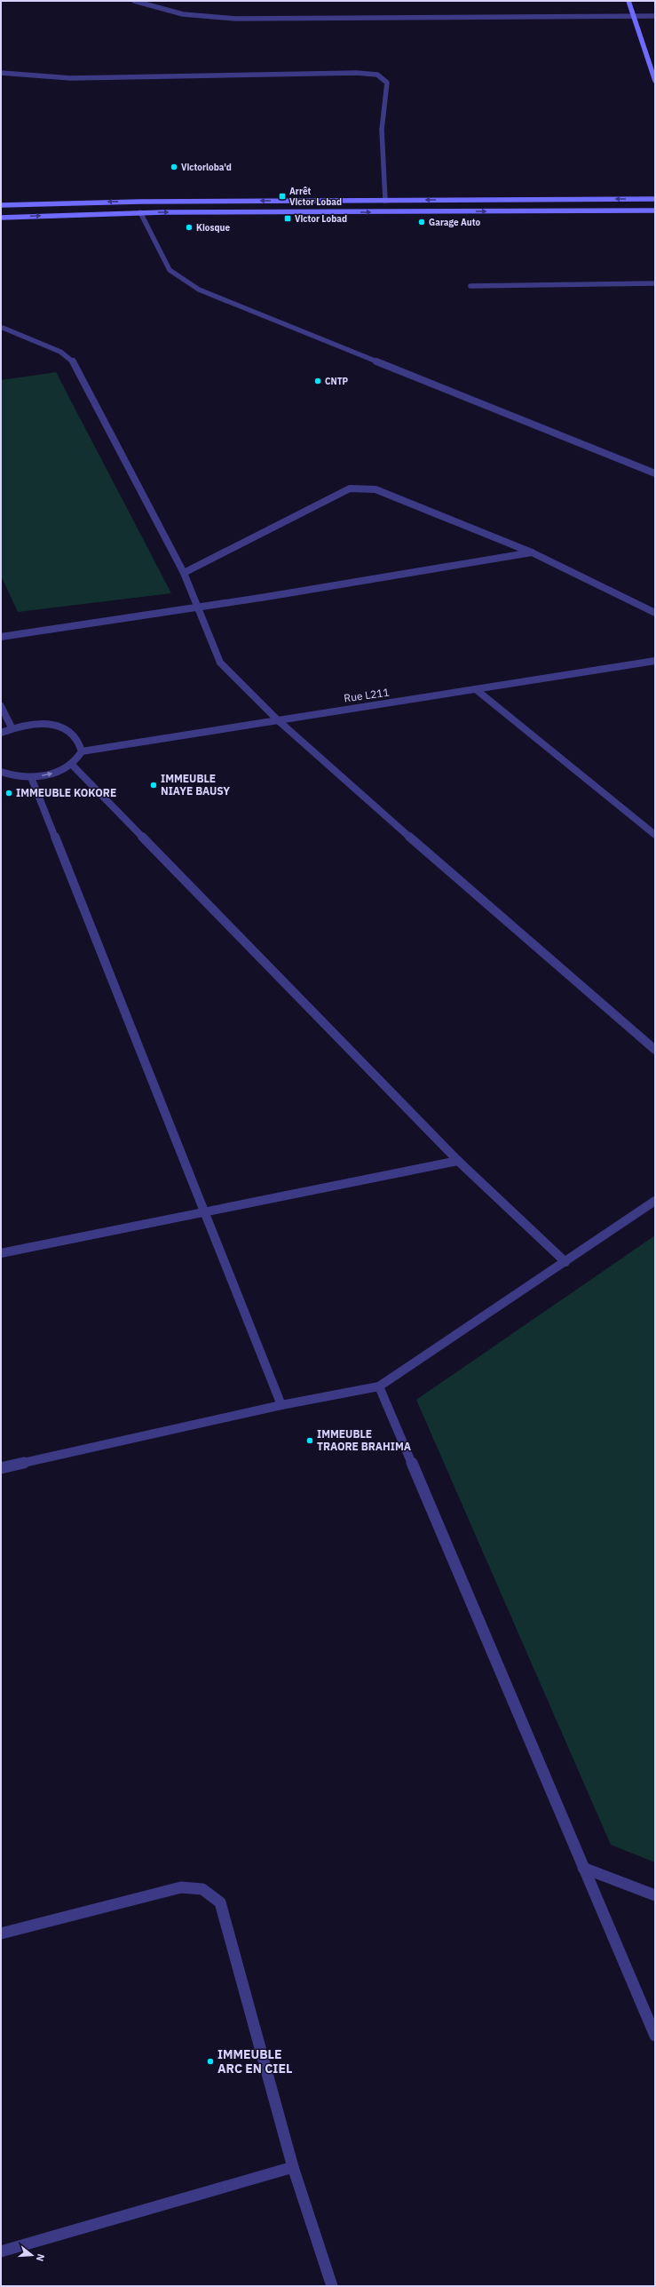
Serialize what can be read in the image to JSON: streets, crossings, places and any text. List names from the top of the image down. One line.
{"streets":{"street":["Rue L211"]},"places":{"other":["Victorloba'd","Garage Auto","Kiosque","CNTP","IMMEUBLE NIAYE BAUSY","IMMEUBLE KOKORE","IMMEUBLE TRAORE BRAHIMA","IMMEUBLE ARC EN CIEL"],"transit":["Arrêt Victor Lobad","Victor Lobad"]},"north":"right"}
